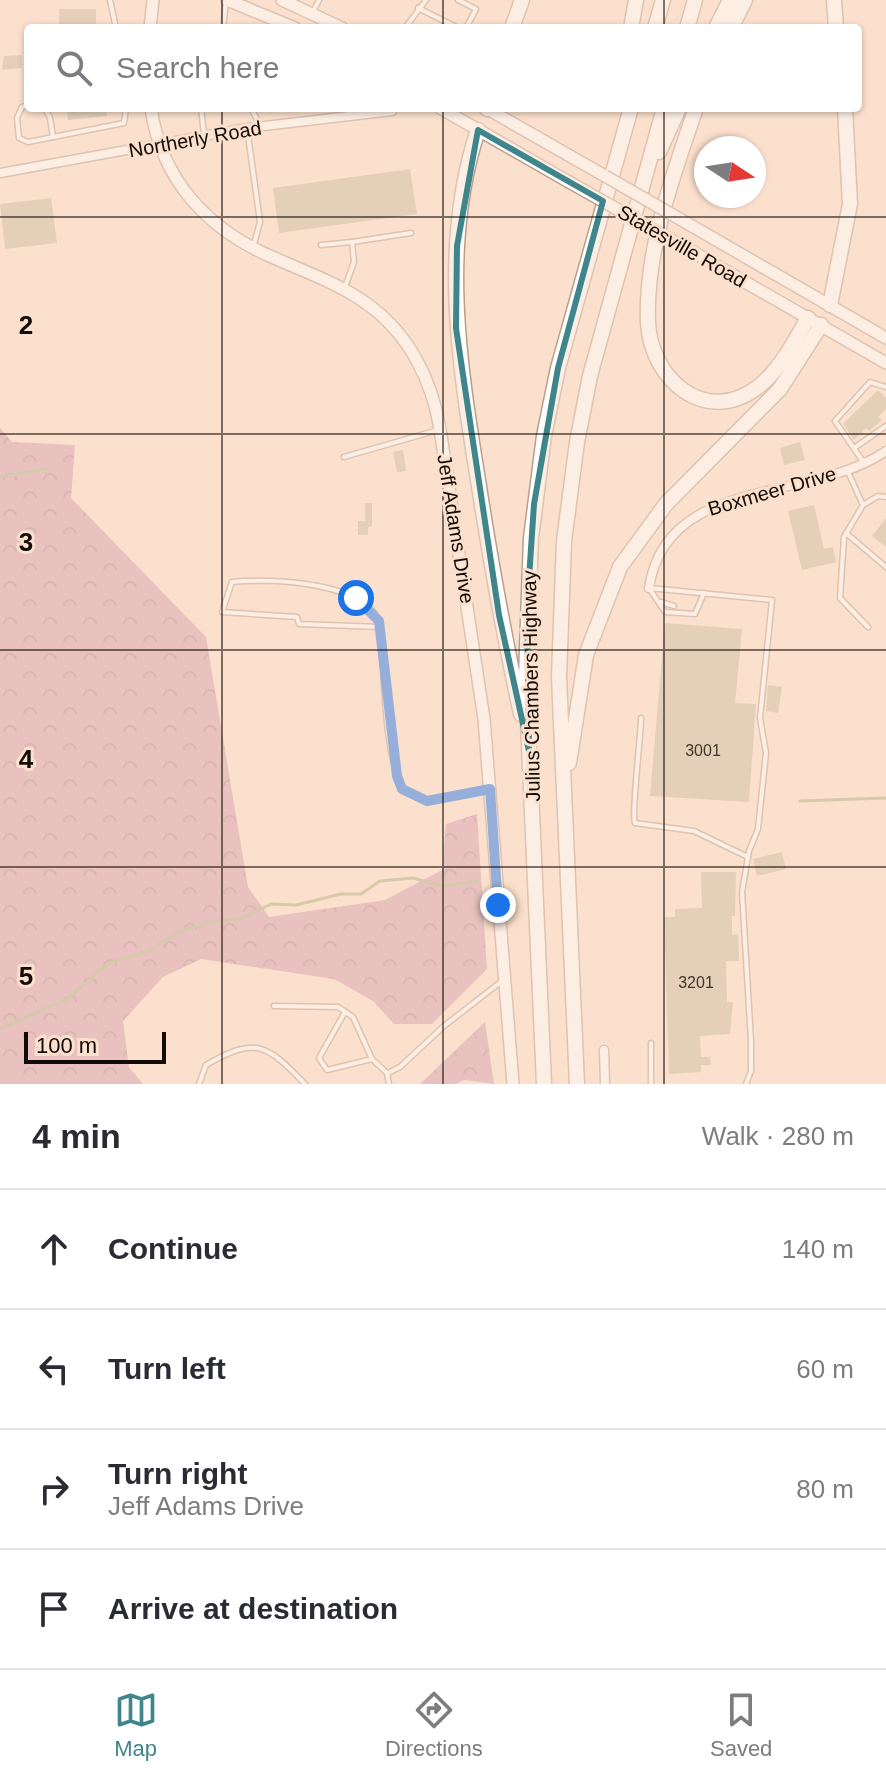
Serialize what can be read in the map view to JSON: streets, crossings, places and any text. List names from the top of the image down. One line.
{"streets":{"highway":["Julius Chambers Highway"],"main road":["Statesville Road","Jeff Adams Drive"],"street":["Northerly Road","Boxmeer Drive"]},"crossings":[["Northerly Road","Jeff Adams Drive"]],"house_numbers":["3001","3201"],"scale_bar":"100 m","north":"right","page":{"search":"Search here","scale":"100 m","heading":["4 min","Walk · 280 m"],"list":[["Continue","140 m"],["Turn left","60 m"],["Turn right","Jeff Adams Drive","80 m"],"Arrive at destination"],"nav":["Map","Directions","Saved"]},"grid":{"rows":["2","3","4","5"]}}
